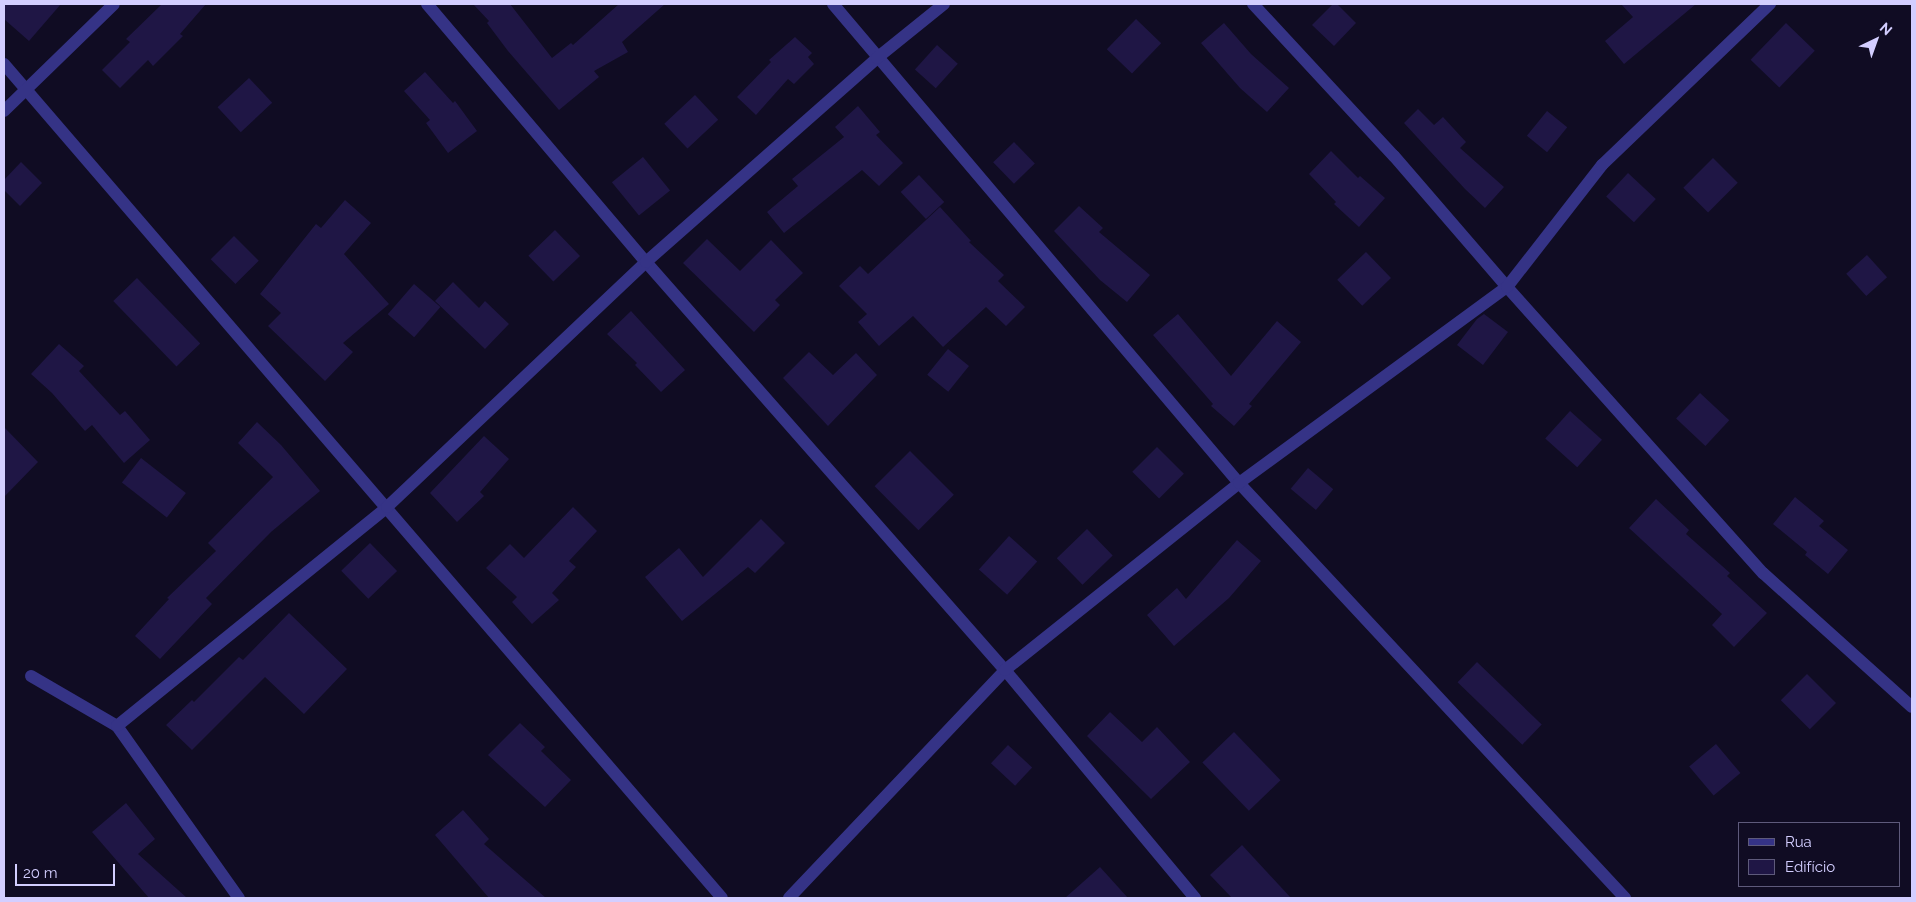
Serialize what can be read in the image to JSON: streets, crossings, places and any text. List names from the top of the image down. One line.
{"legend":["Rua","Edifício"],"scale_bar":"20 m","north":"top right"}
